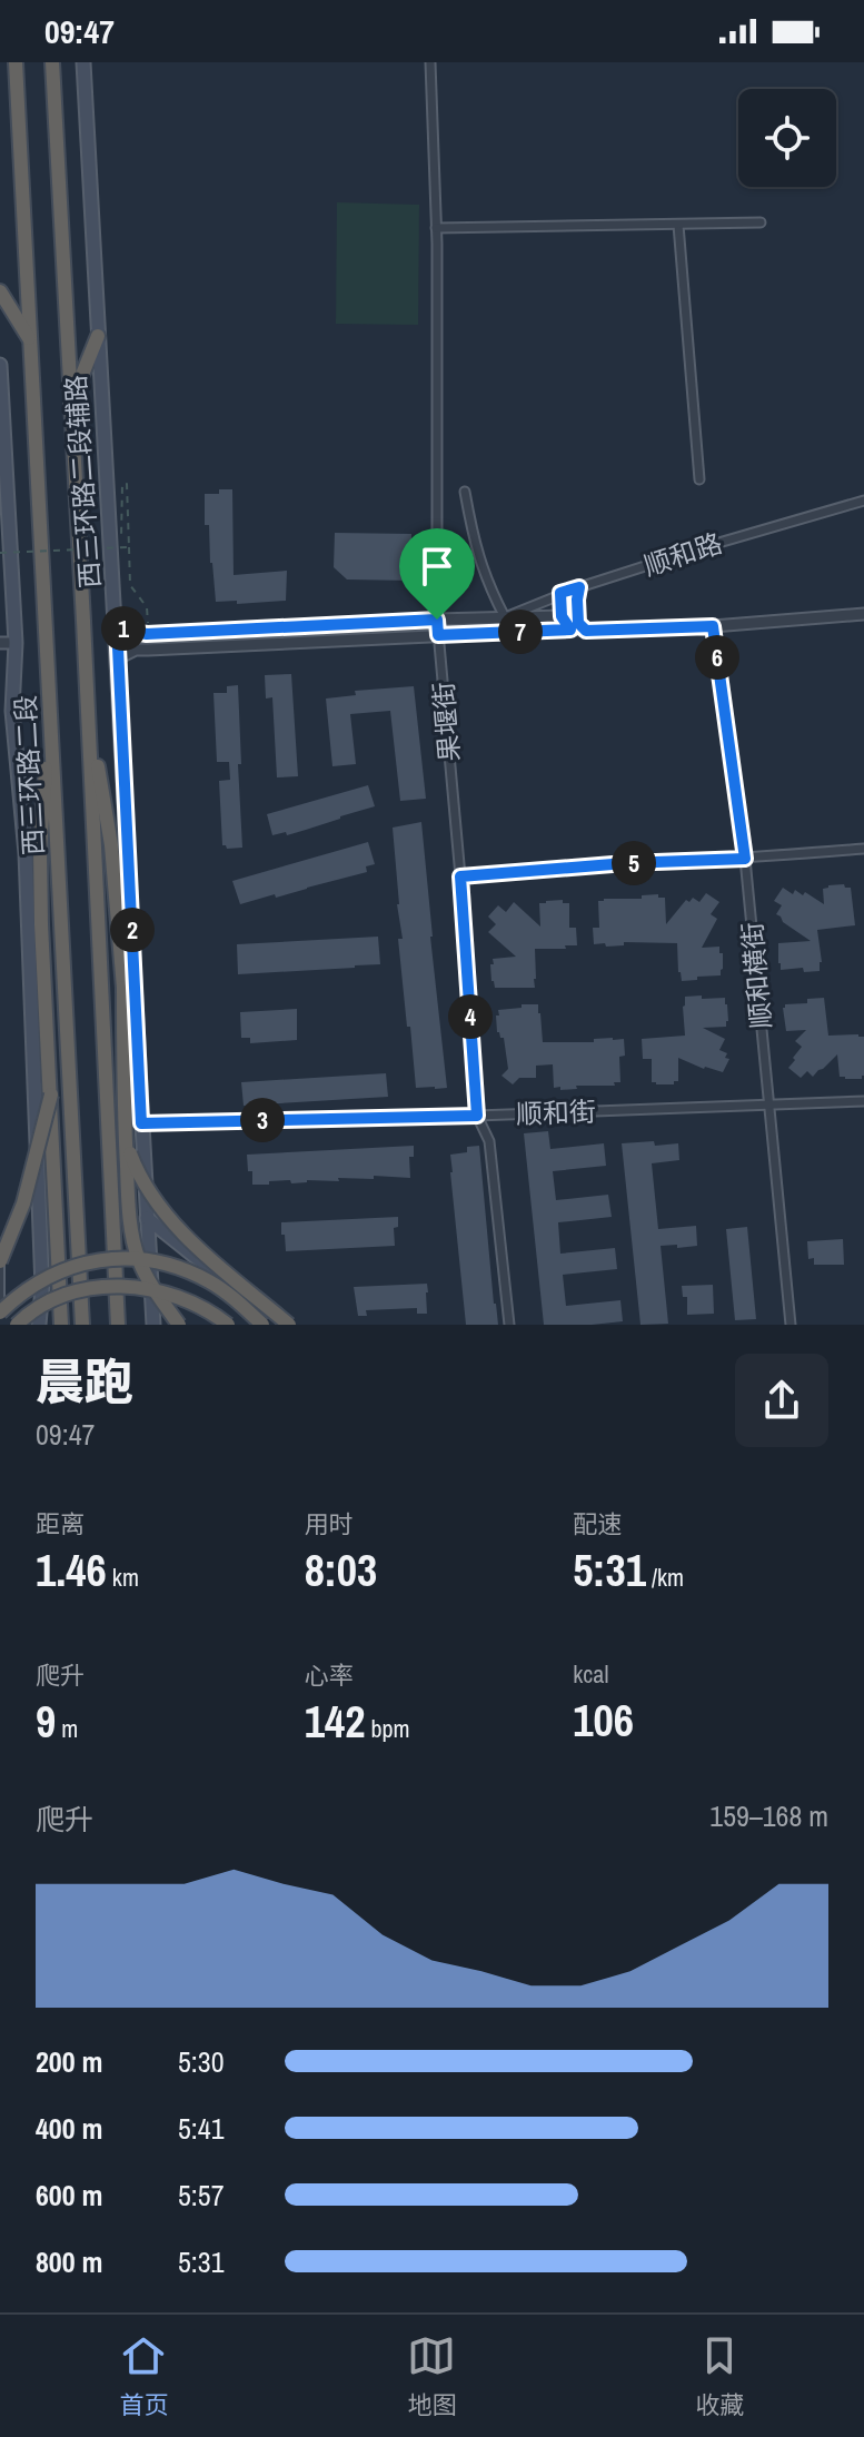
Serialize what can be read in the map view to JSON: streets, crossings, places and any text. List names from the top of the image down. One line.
{"streets":{"highway":["西三环路二段"],"main road":["西三环路二段辅路"],"street":["顺和路","果堰街","顺和横街","顺和街"]},"crossings":[["西三环路二段辅路","顺和路"],["西三环路二段辅路","顺和街"],["顺和路","果堰街"],["果堰街","顺和街"],["顺和横街","顺和街"]],"page":{"status":"09:47","pins":["1","7","6","5","2","4","3"],"heading":["晨跑","09:47"],"stats":[["距离","1.46 km"],["用时","8:03"],["配速","5:31 /km"],["爬升","9 m"],["心率","142 bpm"],["kcal","106"]],"chart":["爬升","159–168 m"],"list":[{"name":"200 m","note":"5:30"},{"name":"400 m","note":"5:41"},{"name":"600 m","note":"5:57"},{"name":"800 m","note":"5:31"}],"tabs":["首页","地图","收藏"]}}
